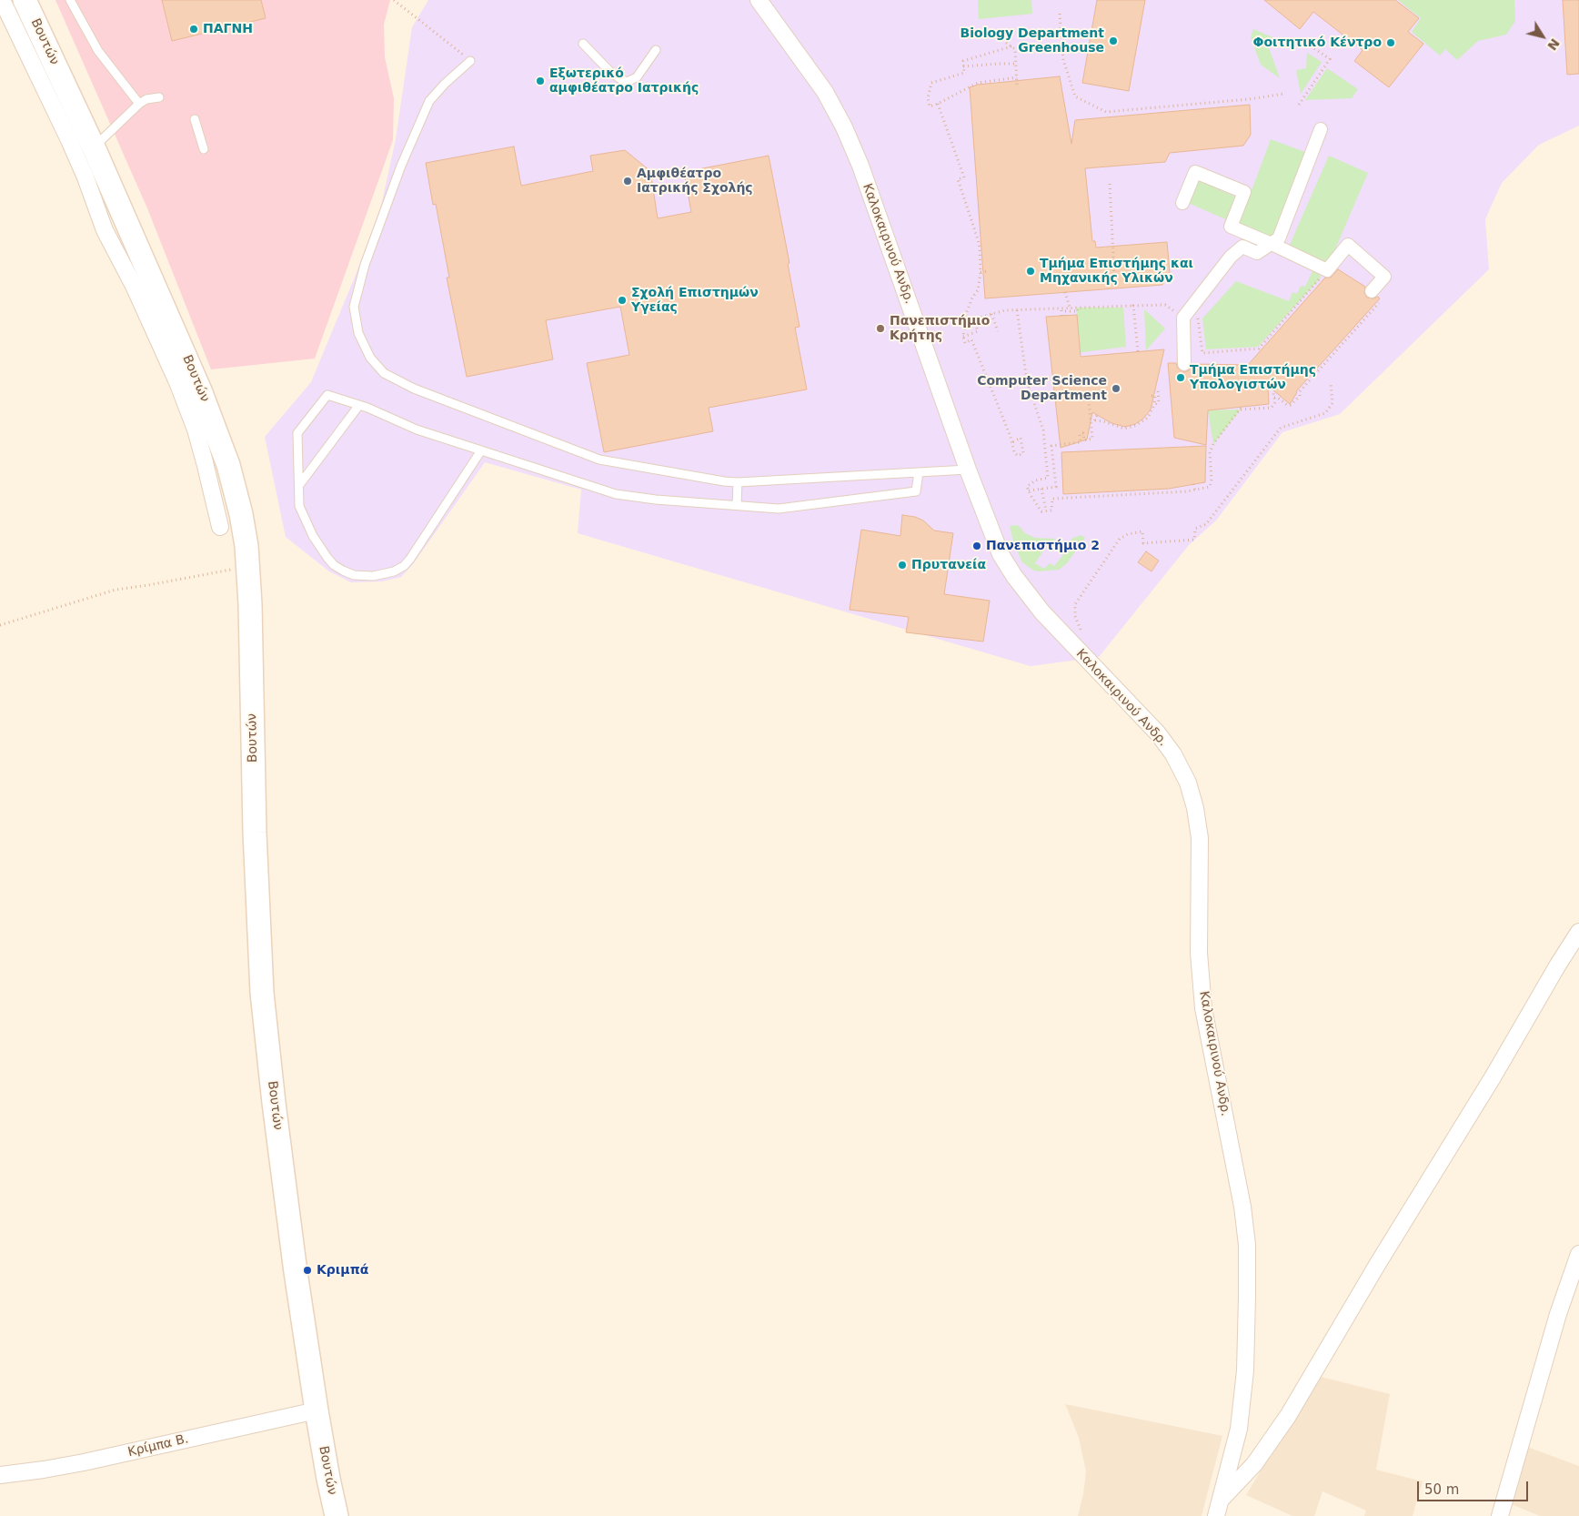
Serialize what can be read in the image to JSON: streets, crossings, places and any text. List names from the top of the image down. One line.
{"streets":{"main road":["Βουτών"],"street":["Καλοκαιρινού Ανδρ.","Κρίμπα Β."]},"crossings":[["Βουτών","Κρίμπα Β."]],"places":["ΠΑΓΝΗ","Biology Department Greenhouse","Φοιτητικό Κέντρο","Εξωτερικό αμφιθέατρο Ιατρικής","Αμφιθέατρο Ιατρικής Σχολής","Τμήμα Επιστήμης και Μηχανικής Υλικών","Σχολή Επιστημών Υγείας","Πανεπιστήμιο Κρήτης","Τμήμα Επιστήμης Υπολογιστών","Computer Science Department","Πανεπιστήμιο 2","Πρυτανεία","Κριμπά"],"scale_bar":"50 m","north":"bottom right"}
